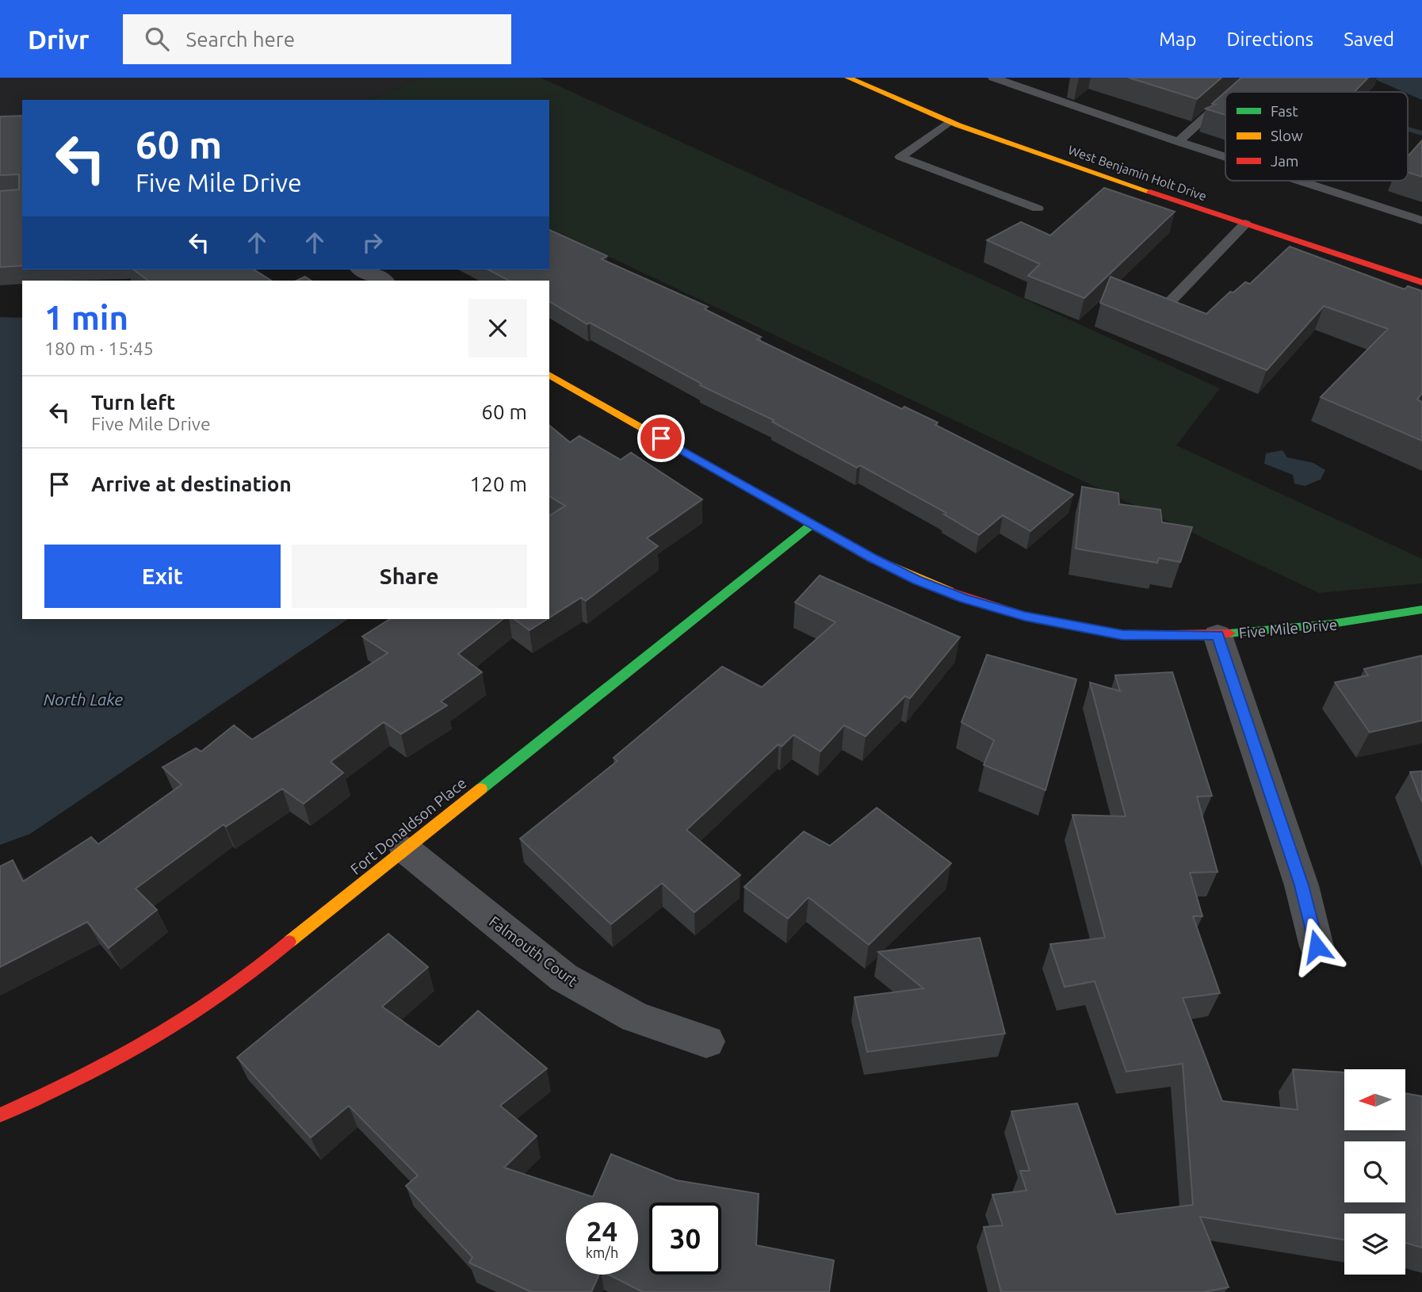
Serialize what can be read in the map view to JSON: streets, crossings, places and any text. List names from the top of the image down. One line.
{"streets":{"street":["West Benjamin Holt Drive","Five Mile Drive","Fort Donaldson Place","Falmouth Court"]},"crossings":[["Five Mile Drive","Fort Donaldson Place"],["Fort Donaldson Place","Falmouth Court"]],"water":["North Lake"],"legend":["Fast","Slow","Jam"],"north":"left","page":{"header":"Drivr","search":"Search here","nav":["Map","Directions","Saved"],"turn":["60 m","Five Mile Drive"],"heading":["1 min","180 m · 15:45"],"list":[{"name":"Turn left","note":"Five Mile Drive","value":"60 m"},{"name":"Arrive at destination","value":"120 m"}],"buttons":["Exit","Share"],"speed":"24 km/h","limit":"30"}}
